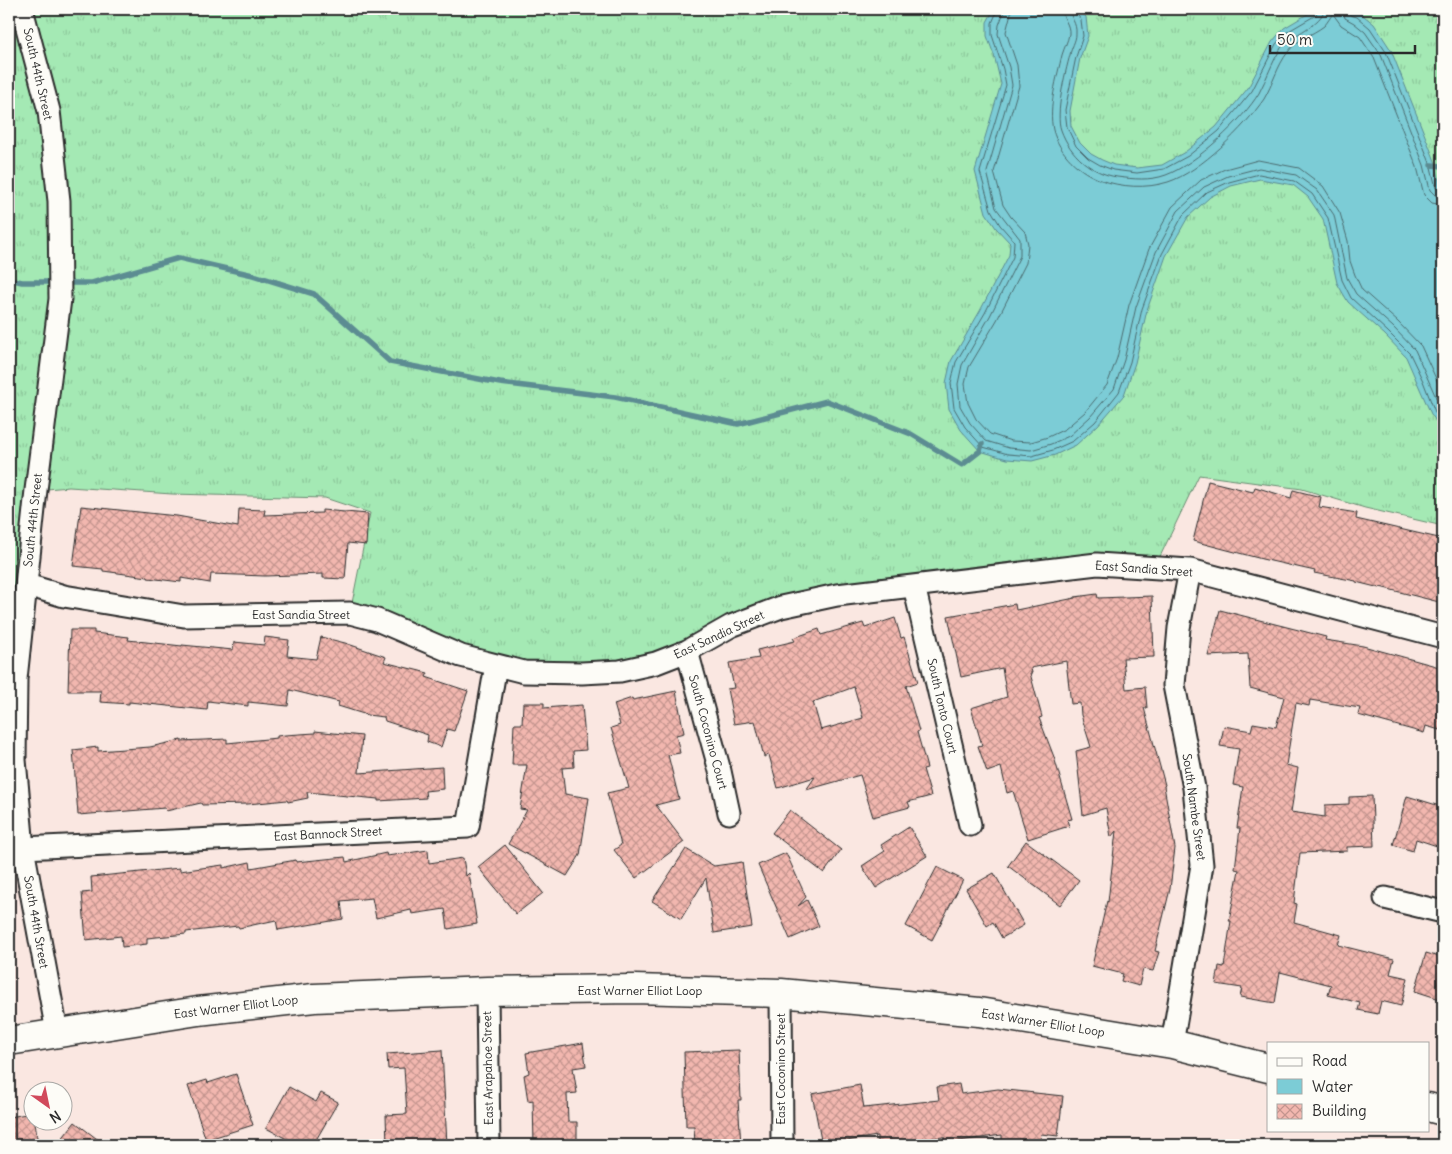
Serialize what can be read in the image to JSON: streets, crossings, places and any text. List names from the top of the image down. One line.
{"streets":{"main road":["East Warner Elliot Loop"],"street":["South 44th Street","East Sandia Street","South Tonto Court","South Coconino Court","South Nambe Street","East Bannock Street","East Arapahoe Street","East Coconino Street"]},"crossings":[["South 44th Street","East Sandia Street"],["South 44th Street","East Bannock Street"],["South 44th Street","East Warner Elliot Loop"],["East Sandia Street","South Tonto Court"],["East Sandia Street","South Coconino Court"],["East Sandia Street","South Nambe Street"],["East Sandia Street","East Bannock Street"],["South Nambe Street","East Warner Elliot Loop"],["East Warner Elliot Loop","East Arapahoe Street"],["East Warner Elliot Loop","East Coconino Street"]],"legend":["Road","Water","Building"],"scale_bar":"50 m","north":"bottom right"}
